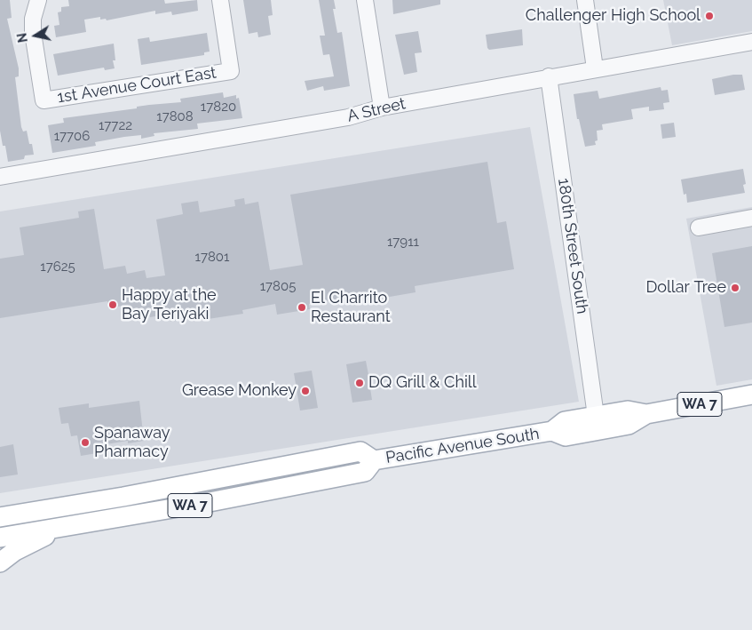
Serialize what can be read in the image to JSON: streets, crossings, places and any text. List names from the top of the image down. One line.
{"streets":{"main road":["WA 7","Pacific Avenue South"],"street":["1st Avenue Court East","A Street","180th Street South"]},"crossings":[["A Street","180th Street South"],["180th Street South","Pacific Avenue South"]],"places":["Challenger High School","Dollar Tree","Happy at the Bay Teriyaki","El Charrito Restaurant","DQ Grill & Chill","Grease Monkey","Spanaway Pharmacy"],"house_numbers":["17820","17808","17722","17706","17911","17801","17625","17805"],"north":"left"}
